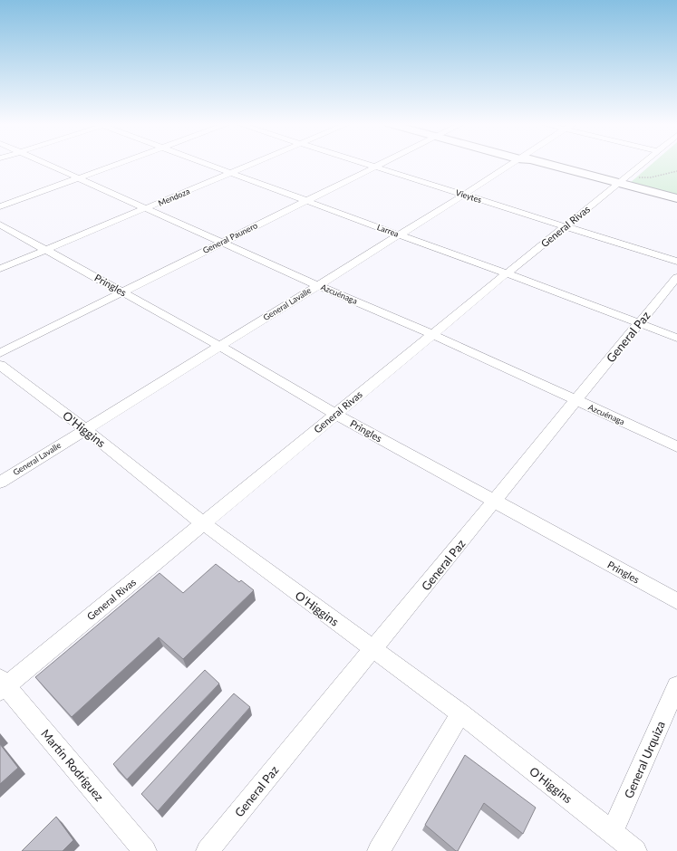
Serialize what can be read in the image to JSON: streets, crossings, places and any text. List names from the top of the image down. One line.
{"streets":{"street":["Vieytes","Mendoza","General Rivas","Larrea","General Paunero","Pringles","Azcuénaga","General Lavalle","General Paz","O'Higgins","General Urquiza","Martín Rodríguez"]},"crossings":[["Vieytes","General Rivas"],["Vieytes","General Paunero"],["Vieytes","General Lavalle"],["Mendoza","Larrea"],["Mendoza","Pringles"],["Mendoza","Azcuénaga"],["General Rivas","Larrea"],["General Rivas","Pringles"],["General Rivas","Azcuénaga"],["General Rivas","O'Higgins"],["General Rivas","Martín Rodríguez"],["Larrea","General Paunero"],["Larrea","General Lavalle"],["Larrea","General Paz"],["General Paunero","Pringles"],["General Paunero","Azcuénaga"],["Pringles","General Lavalle"],["Pringles","General Paz"],["Azcuénaga","General Lavalle"],["Azcuénaga","General Paz"],["General Lavalle","O'Higgins"],["General Paz","O'Higgins"],["O'Higgins","General Urquiza"]]}
